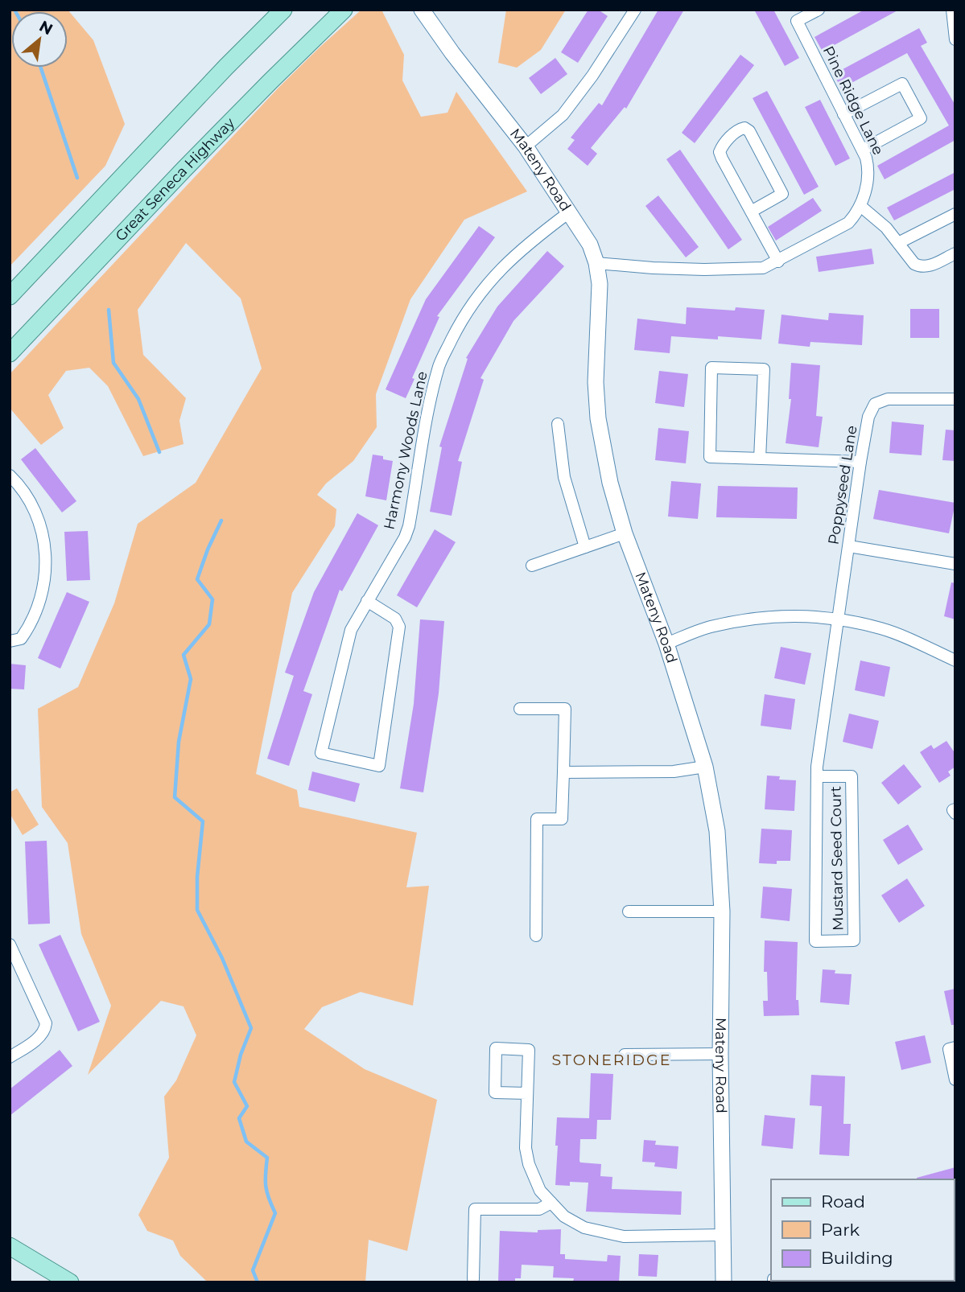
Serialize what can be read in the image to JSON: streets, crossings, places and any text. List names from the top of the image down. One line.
{"streets":{"main road":["Great Seneca Highway"],"street":["Pine Ridge Lane","Mateny Road","Harmony Woods Lane","Poppyseed Lane","Mustard Seed Court"]},"crossings":[["Pine Ridge Lane","Mateny Road"],["Mateny Road","Harmony Woods Lane"],["Poppyseed Lane","Mustard Seed Court"]],"districts":["STONERIDGE"],"legend":["Road","Park","Building"],"north":"top right"}
